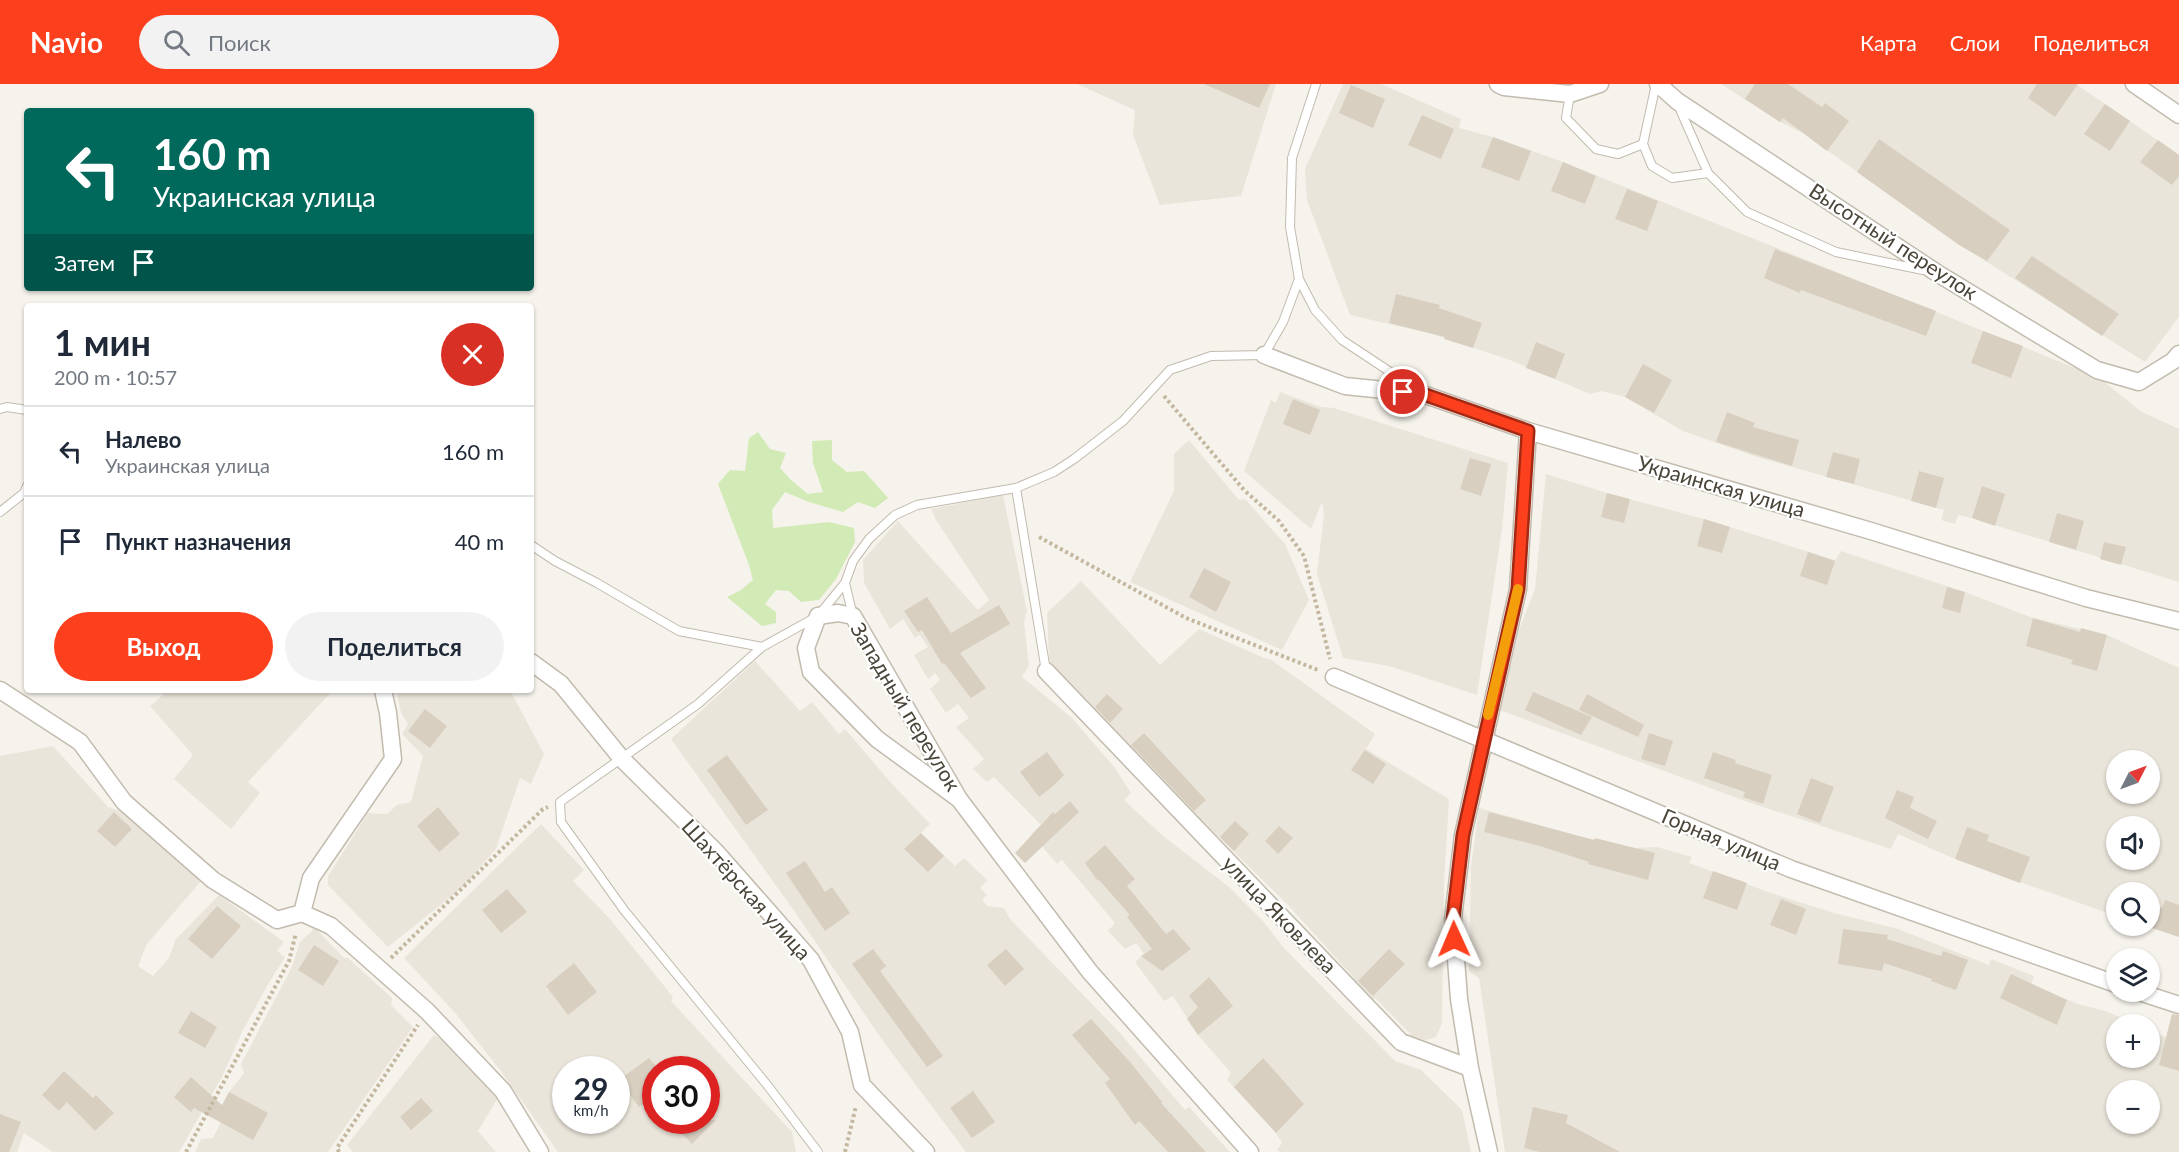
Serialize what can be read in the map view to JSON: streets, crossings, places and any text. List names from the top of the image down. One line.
{"streets":{"street":["Высотный переулок","Украинская улица","Западный переулок","Горная улица","Шахтёрская улица","улица Яковлева"]},"north":"top right","page":{"header":"Navio","search":"Поиск","nav":["Карта","Слои","Поделиться"],"turn":["160 m","Украинская улица"],"then":"Затем","heading":["1 мин","200 m · 10:57"],"list":[{"name":"Налево","note":"Украинская улица","value":"160 m"},{"name":"Пункт назначения","value":"40 m"}],"buttons":["Выход","Поделиться"],"map_buttons":["+","−"],"speed":"29 km/h","limit":"30"}}
